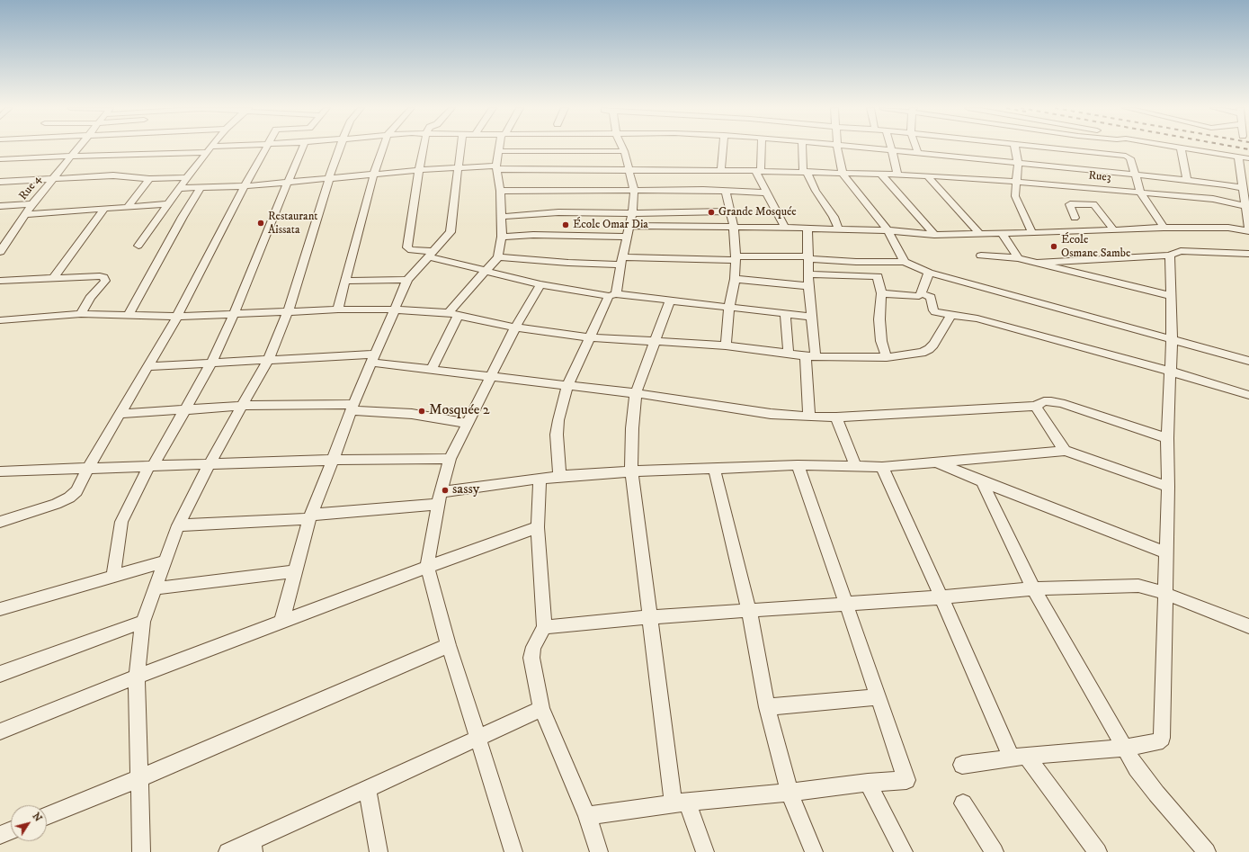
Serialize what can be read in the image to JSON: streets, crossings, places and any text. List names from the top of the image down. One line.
{"streets":{"street":["Rue3","Rue 4"]},"places":["Grande Mosquée","Restaurant Aissata","École Omar Dia","École Osmane Sambe","Mosquée 2","sassy"],"north":"top right"}
